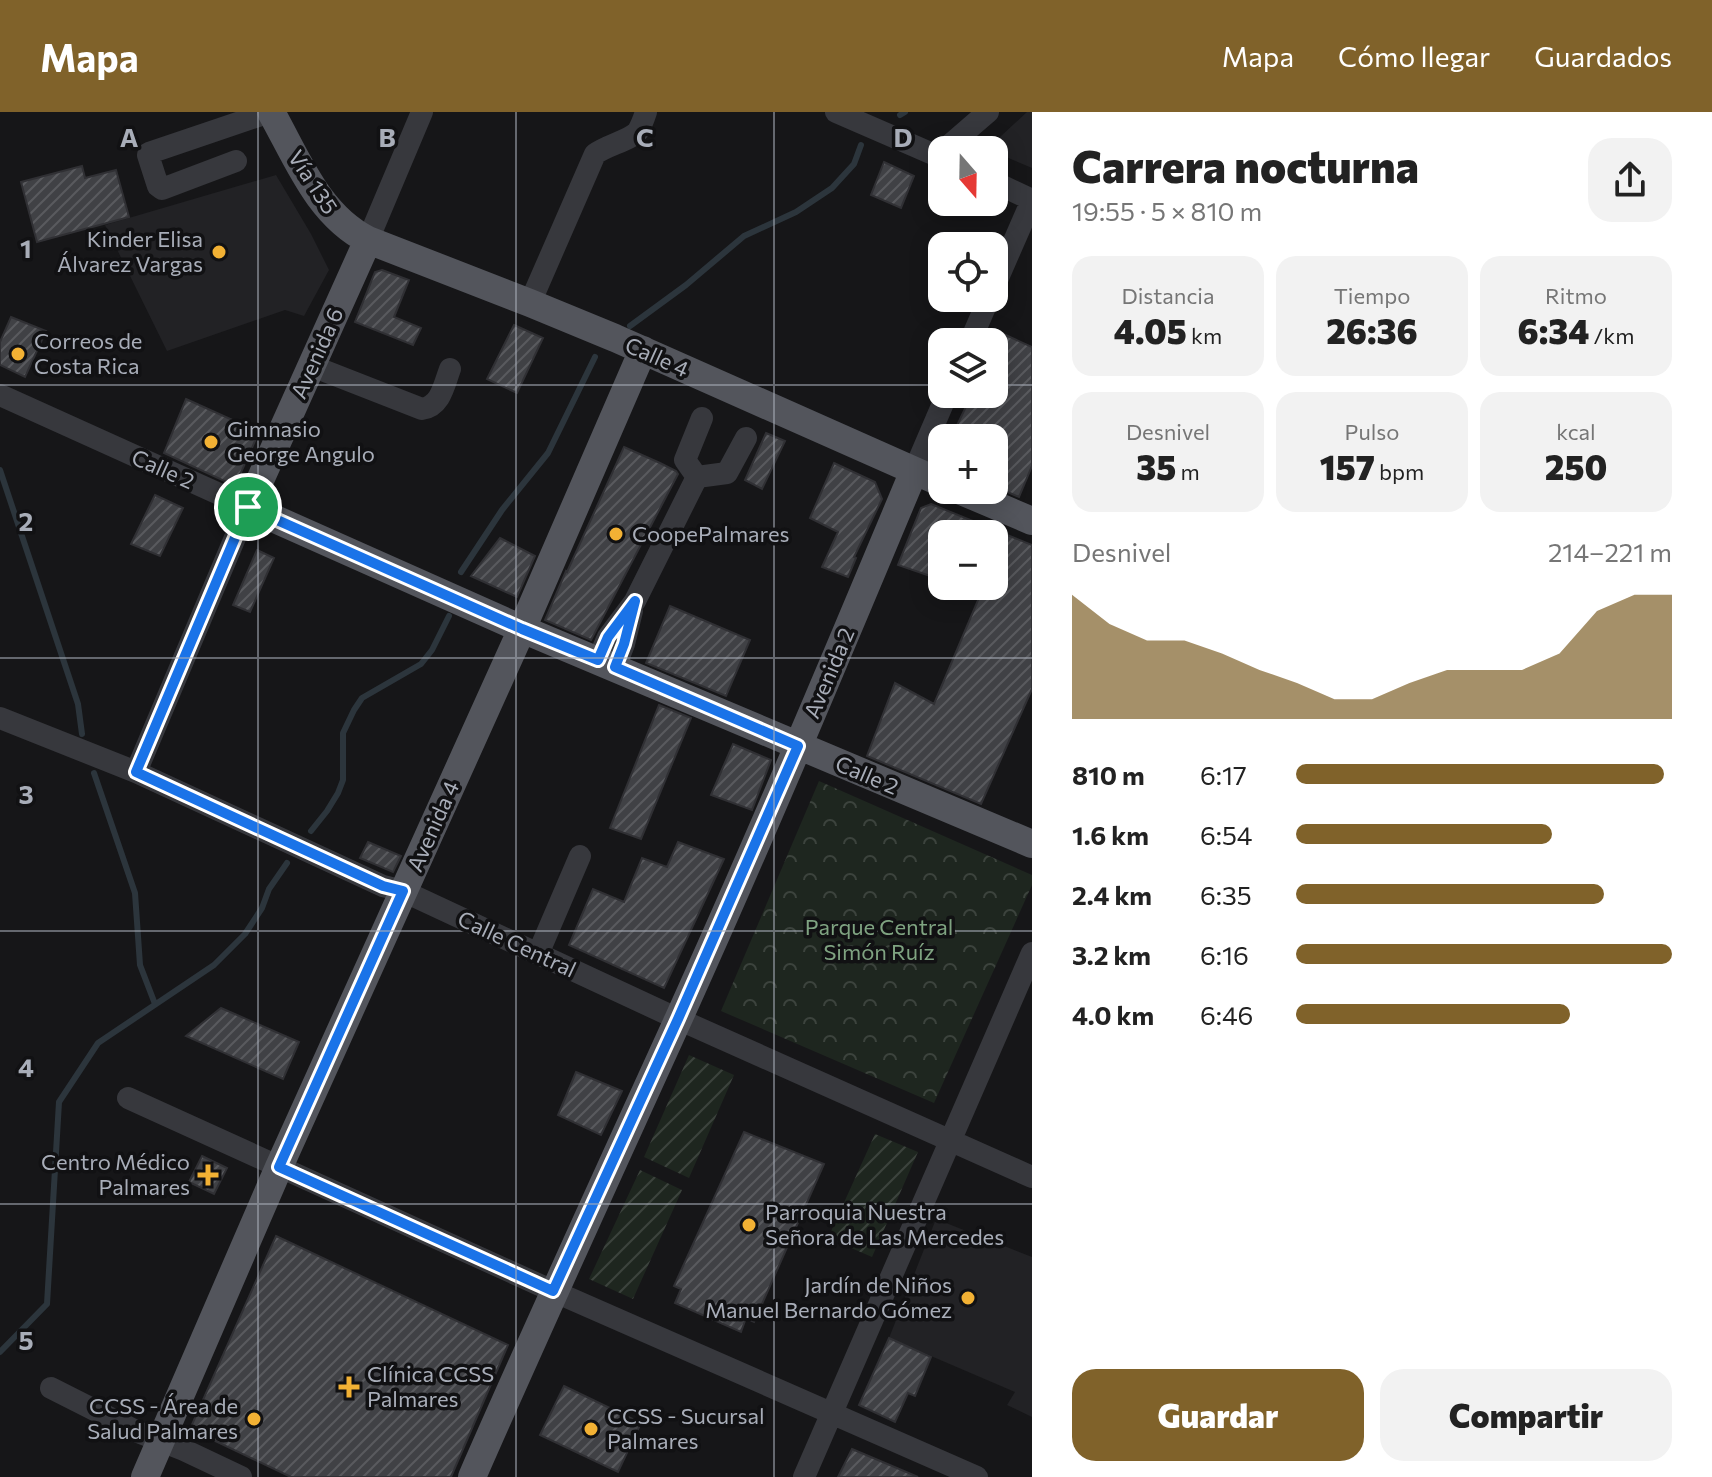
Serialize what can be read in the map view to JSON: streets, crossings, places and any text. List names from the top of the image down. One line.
{"streets":{"main road":["Vía 135","Avenida 6","Calle 4","Calle 2","Avenida 2","Avenida 4"],"street":["Calle Central"]},"crossings":[["Vía 135","Avenida 6"],["Vía 135","Calle 4"],["Avenida 6","Calle 4"],["Avenida 6","Calle 2"],["Avenida 6","Calle Central"],["Calle 4","Avenida 2"],["Calle 4","Avenida 4"],["Calle 2","Avenida 2"],["Calle 2","Avenida 4"],["Avenida 2","Calle Central"],["Avenida 4","Calle Central"]],"parks":["Parque Central Simón Ruíz"],"places":{"other":["Kinder Elisa Álvarez Vargas","Correos de Costa Rica","Gimnasio George Angulo","CoopePalmares","Parroquia Nuestra Señora de Las Mercedes","Jardín de Niños Manuel Bernardo Gómez","CCSS - Área de Salud Palmares","CCSS - Sucursal Palmares"],"health":["Centro Médico Palmares","Clínica CCSS Palmares"]},"north":"bottom","page":{"header":"Mapa","nav":["Mapa","Cómo llegar","Guardados"],"heading":["Carrera nocturna","19:55 · 5 × 810 m"],"map_buttons":["+","−"],"stats":[["Distancia","4.05 km"],["Tiempo","26:36"],["Ritmo","6:34 /km"],["Desnivel","35 m"],["Pulso","157 bpm"],["kcal","250"]],"chart":["Desnivel","214–221 m"],"list":[{"name":"810 m","note":"6:17"},{"name":"1.6 km","note":"6:54"},{"name":"2.4 km","note":"6:35"},{"name":"3.2 km","note":"6:16"},{"name":"4.0 km","note":"6:46"}],"buttons":["Guardar","Compartir"]},"grid":{"columns":["A","B","C","D"],"rows":["1","2","3","4","5"]}}
